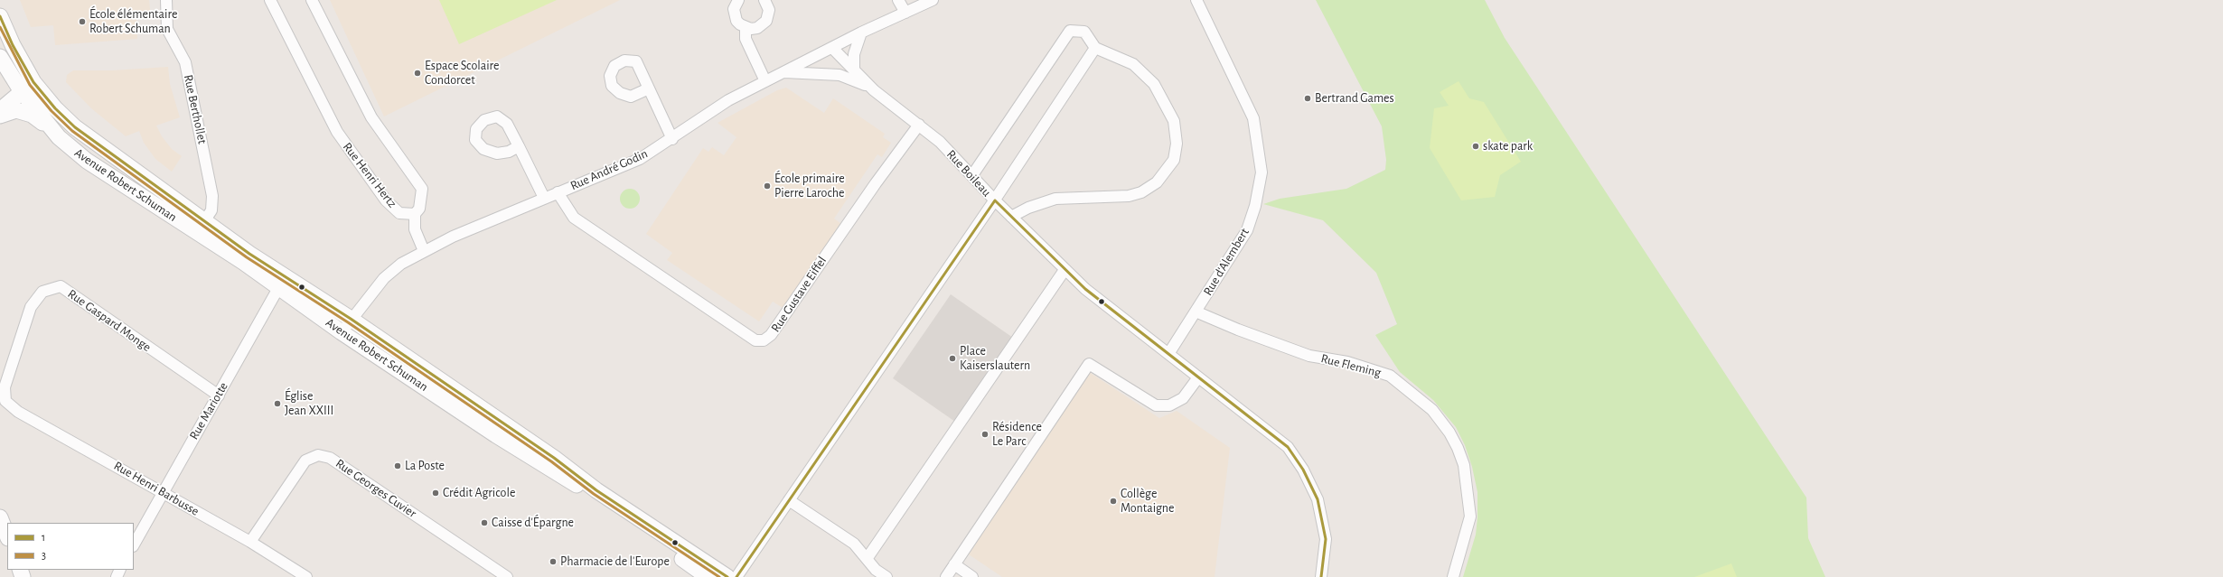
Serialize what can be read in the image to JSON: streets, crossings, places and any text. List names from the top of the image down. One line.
{"streets":{"main road":["Avenue Robert Schuman"],"street":["Rue Berthollet","Rue André Godin","Rue Boileau","Rue Henri Hertz","Rue d'Alembert","Rue Gustave Eiffel","Rue Gaspard Monge","Rue Fleming","Rue Mariotte","Rue Henri Barbusse","Rue Georges Cuvier"]},"crossings":[["Rue Berthollet","Avenue Robert Schuman"],["Rue André Godin","Rue Boileau"],["Rue André Godin","Avenue Robert Schuman"],["Rue André Godin","Rue Gustave Eiffel"],["Rue Boileau","Rue d'Alembert"],["Rue Boileau","Rue Gustave Eiffel"],["Avenue Robert Schuman","Rue Mariotte"],["Rue d'Alembert","Rue Fleming"],["Rue Gaspard Monge","Rue Mariotte"],["Rue Gaspard Monge","Rue Henri Barbusse"],["Rue Mariotte","Rue Henri Barbusse"],["Rue Henri Barbusse","Rue Georges Cuvier"]],"places":["École élémentaire Robert Schuman","Espace Scolaire Condorcet","Bertrand Games","skate park","École primaire Pierre Laroche","Place Kaiserslautern","Église Jean XXIII","Résidence Le Parc","La Poste","Crédit Agricole","Collège Montaigne","Caisse d'Épargne","Pharmacie de l'Europe"],"lines":["transit line 1","transit line 3"],"legend":["1","3"]}
